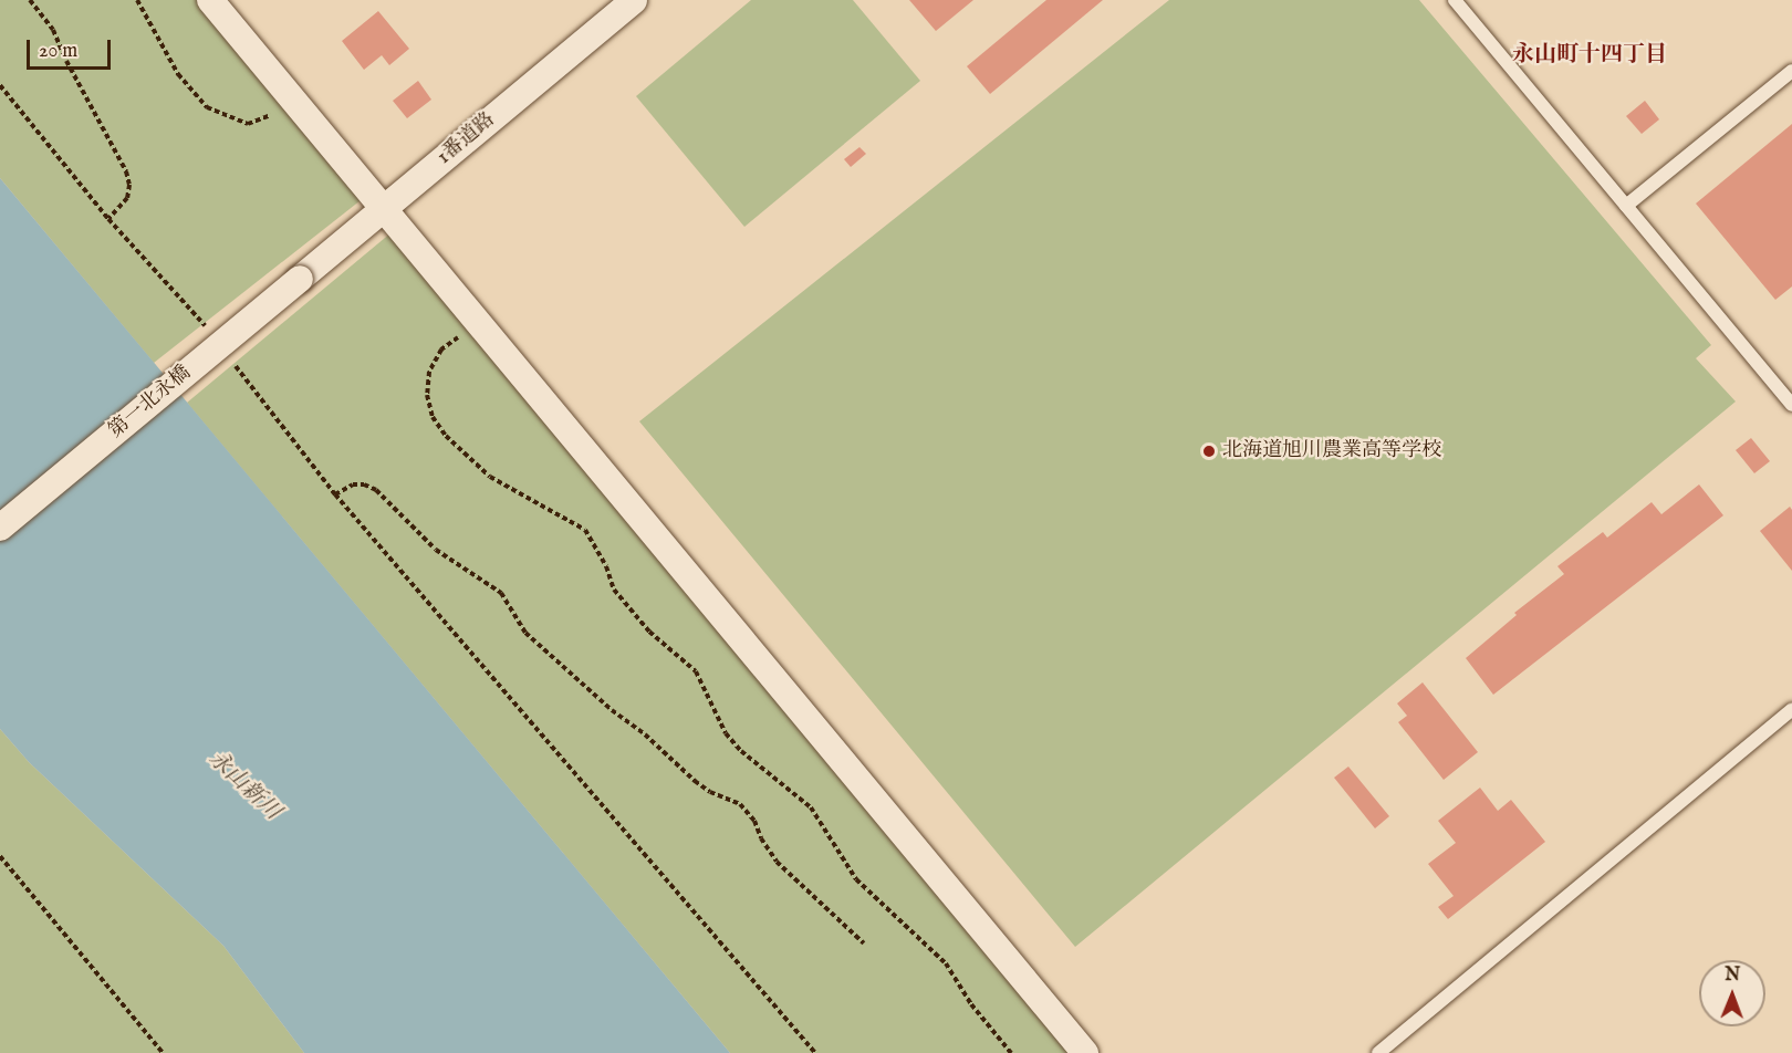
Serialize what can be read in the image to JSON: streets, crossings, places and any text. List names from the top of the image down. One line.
{"streets":{"street":["1番道路","第一北永橋"]},"crossings":[["1番道路","第一北永橋"]],"districts":["永山町十四丁目"],"water":["永山新川"],"places":["北海道旭川農業高等学校"],"scale_bar":"20 m","north":"top"}
